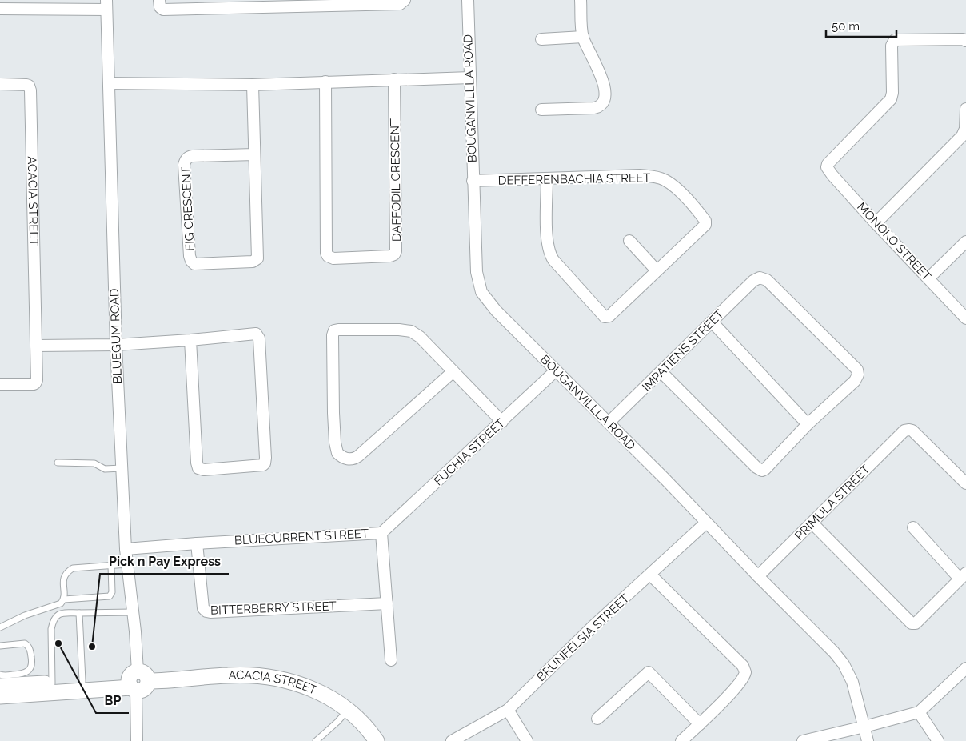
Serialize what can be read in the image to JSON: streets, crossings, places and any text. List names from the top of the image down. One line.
{"streets":{"street":["BOUGANVILLLA ROAD","DEFFERENBACHIA STREET","DAFFODIL CRESCENT","ACACIA STREET","FIG CRESCENT","MONOKO STREET","BLUEGUM ROAD","IMPATIENS STREET","FUCHIA STREET","PRIMULA STREET","BLUECURRENT STREET","BITTERBERRY STREET","BRUNFELSIA STREET"]},"crossings":[["BOUGANVILLLA ROAD","DEFFERENBACHIA STREET"],["BOUGANVILLLA ROAD","IMPATIENS STREET"],["BOUGANVILLLA ROAD","FUCHIA STREET"],["BOUGANVILLLA ROAD","PRIMULA STREET"],["BOUGANVILLLA ROAD","BRUNFELSIA STREET"],["ACACIA STREET","BLUEGUM ROAD"],["BLUEGUM ROAD","BLUECURRENT STREET"],["FUCHIA STREET","BLUECURRENT STREET"],["BLUECURRENT STREET","BITTERBERRY STREET"]],"places":["BP","Pick n Pay Express"],"scale_bar":"50 m"}
